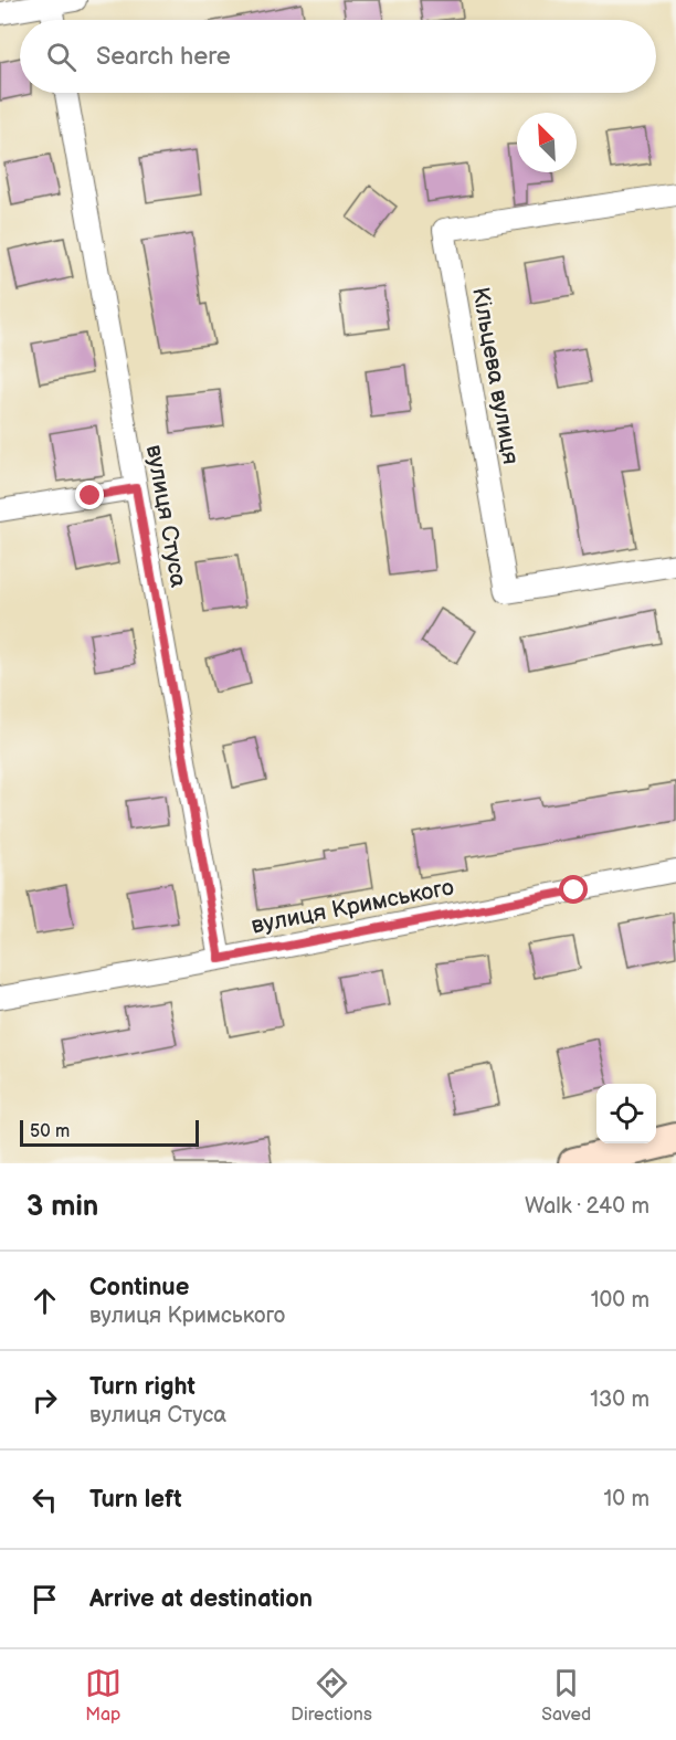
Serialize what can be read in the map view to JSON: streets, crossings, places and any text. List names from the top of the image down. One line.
{"streets":{"street":["Кільцева вулиця","вулиця Стуса","вулиця Кримського"]},"crossings":[["вулиця Стуса","вулиця Кримського"]],"scale_bar":"50 m","north":"top left","page":{"search":"Search here","scale":"50 m","heading":["3 min","Walk · 240 m"],"list":[["Continue","вулиця Кримського","100 m"],["Turn right","вулиця Стуса","130 m"],["Turn left","10 m"],"Arrive at destination"],"nav":["Map","Directions","Saved"]}}
